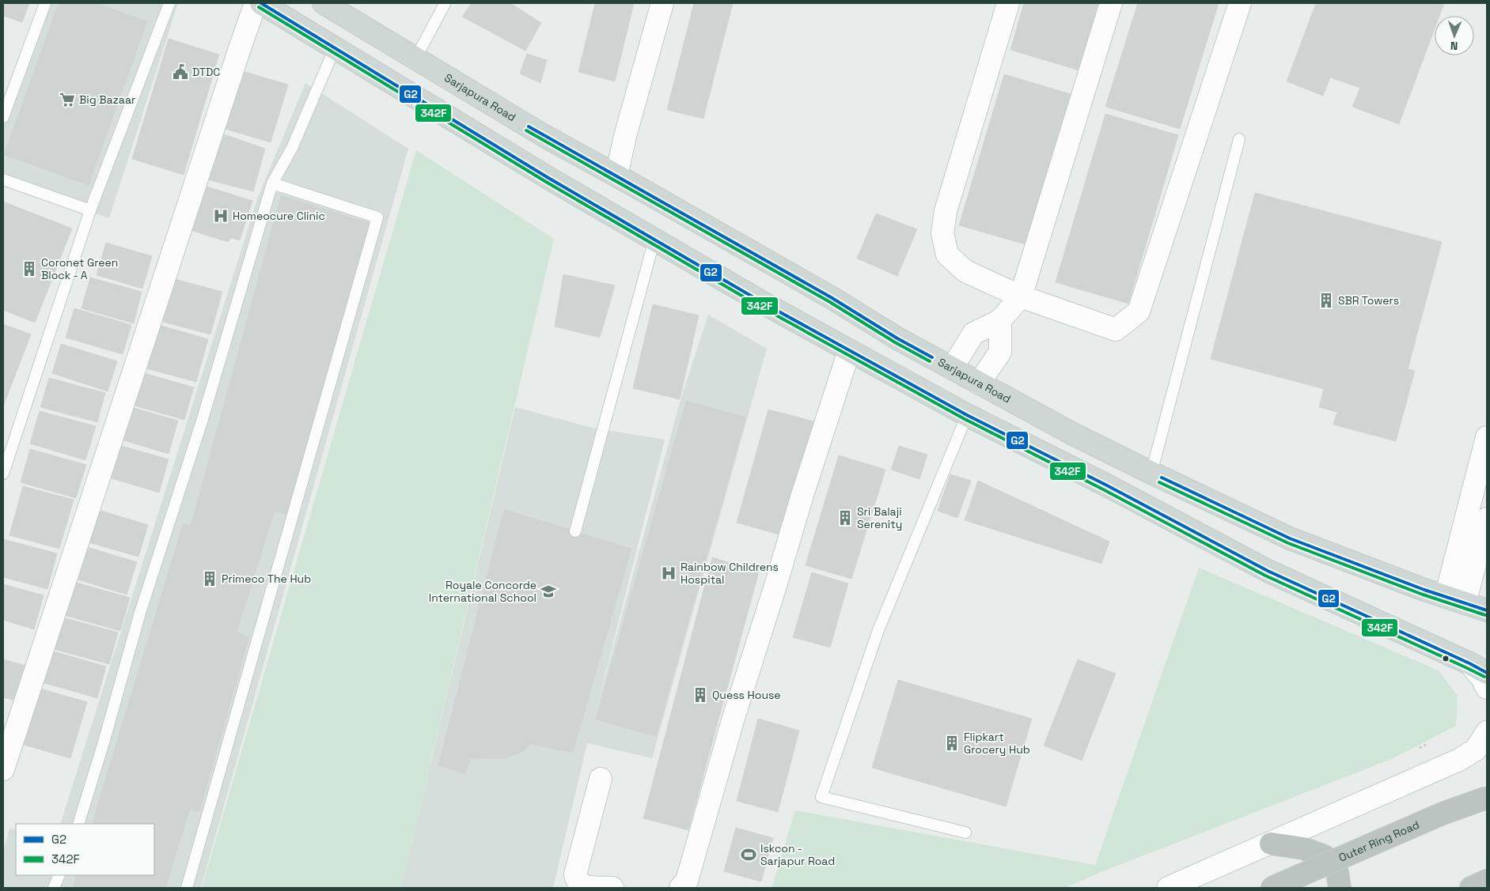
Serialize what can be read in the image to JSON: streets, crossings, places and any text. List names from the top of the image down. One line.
{"streets":{"highway":["Outer Ring Road"],"main road":["Sarjapura Road"]},"places":{"public building":["DTDC"],"supermarket":["Big Bazaar"],"hospital":["Homeocure Clinic","Rainbow Childrens Hospital"],"building":["Coronet Green Block - A","SBR Towers","Sri Balaji Serenity","Primeco The Hub","Quess House","Flipkart Grocery Hub"],"school or university":["Royale Concorde International School"],"sports":["Iskcon - Sarjapur Road"]},"lines":["transit line G2","transit line 342F"],"legend":["G2","342F"],"north":"bottom"}
